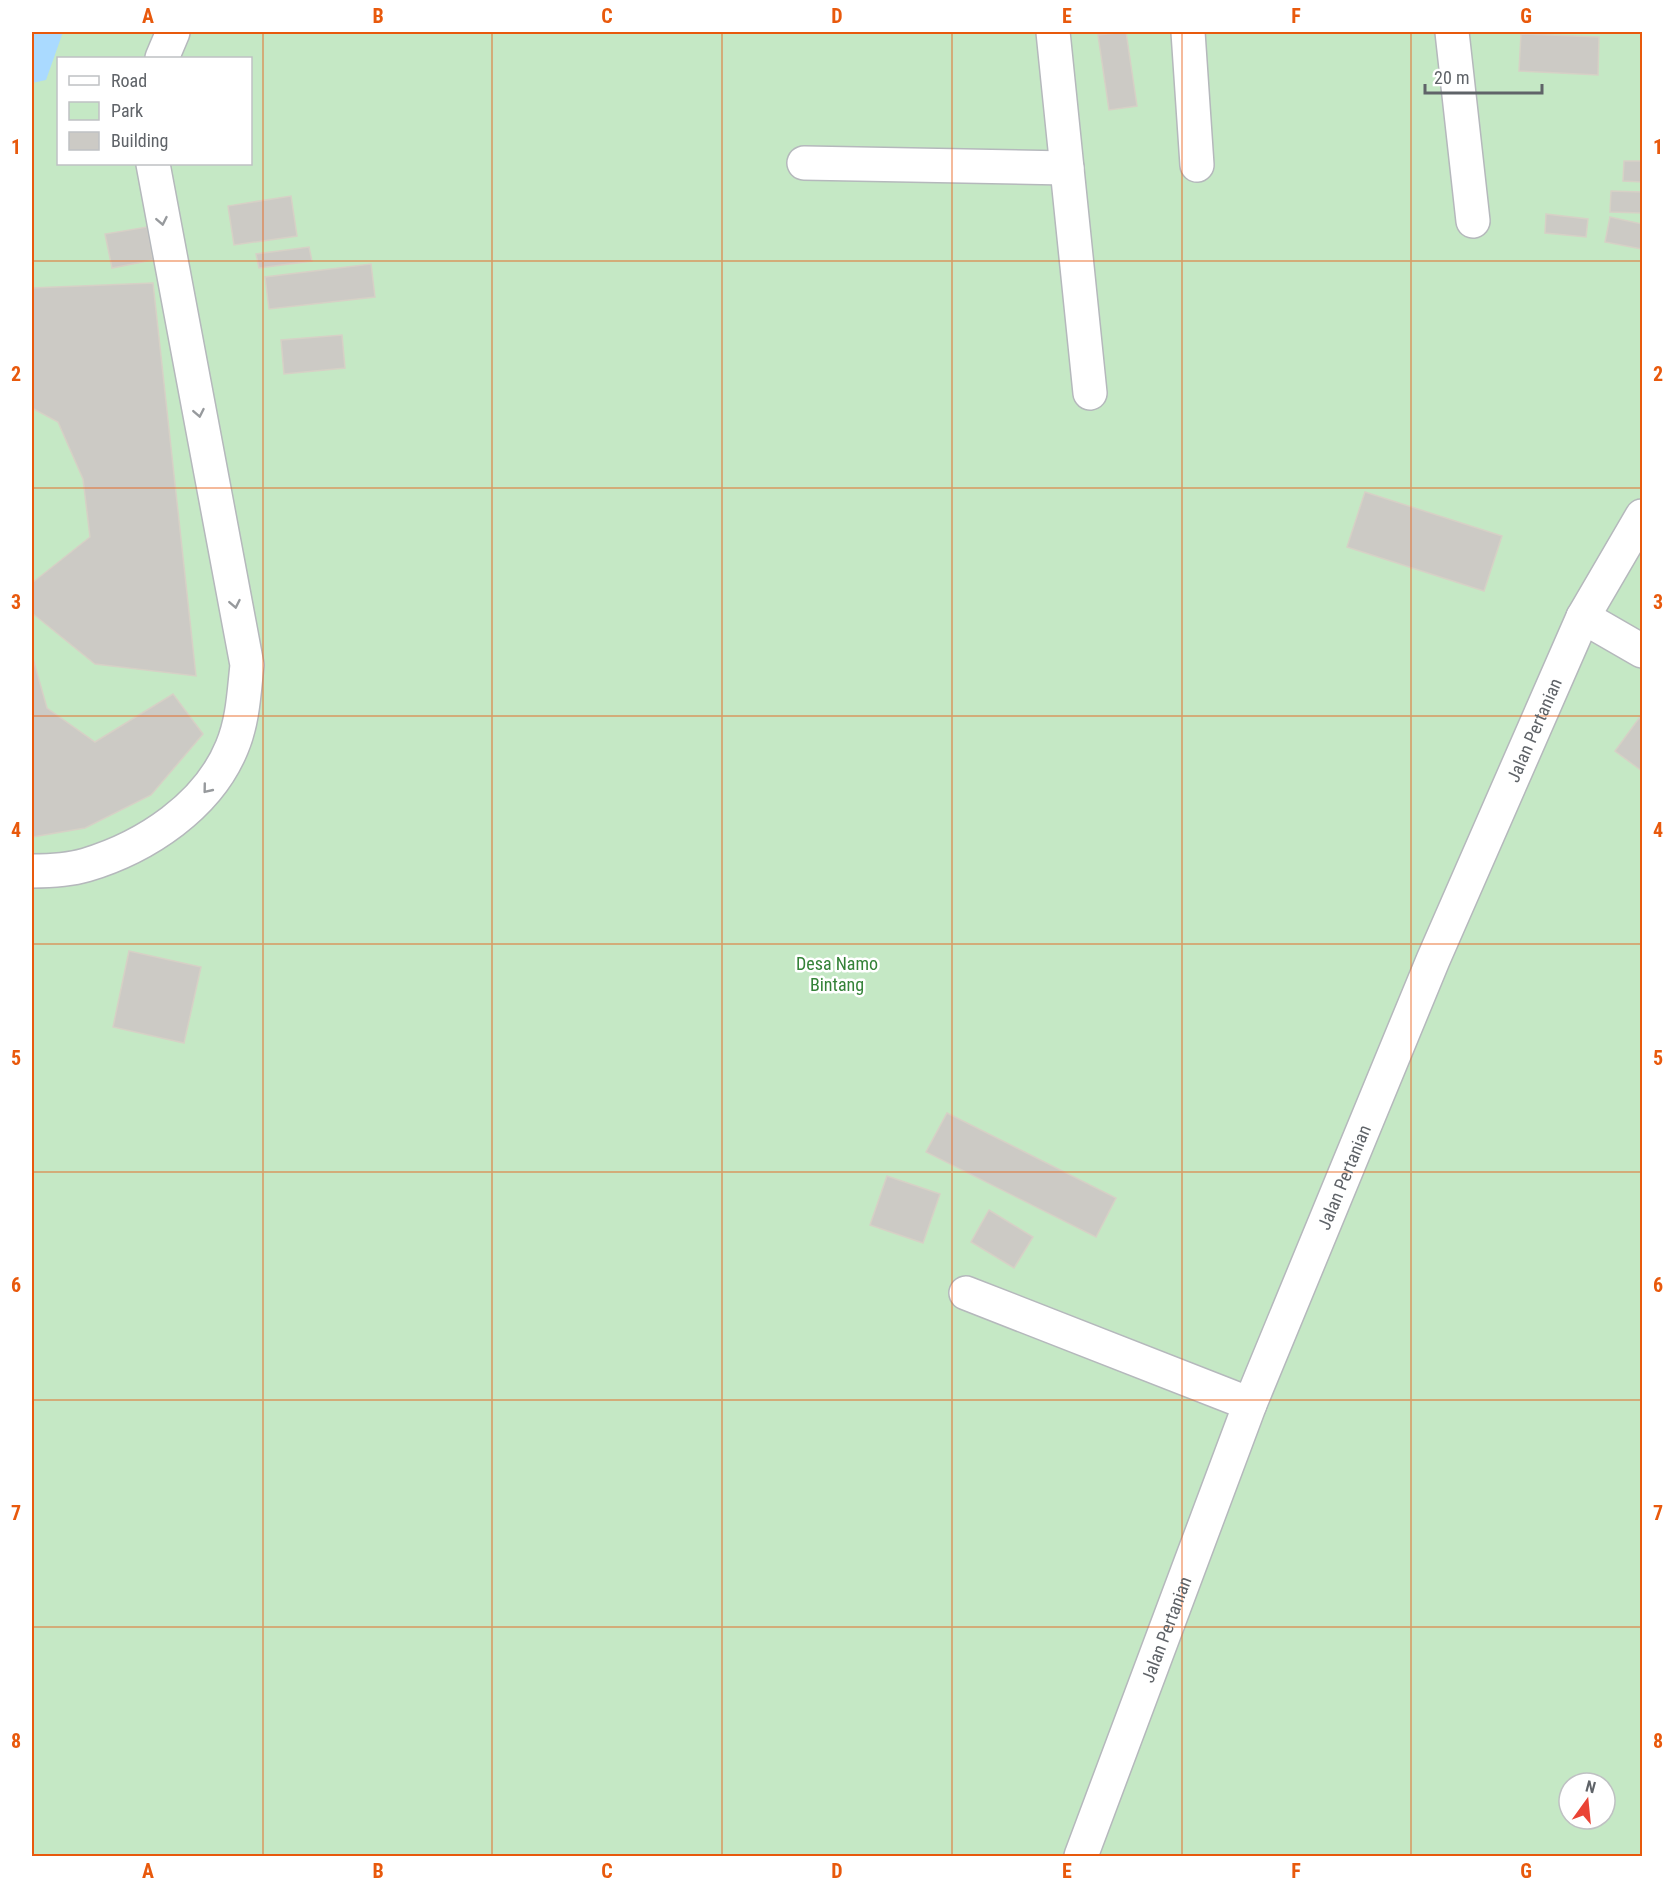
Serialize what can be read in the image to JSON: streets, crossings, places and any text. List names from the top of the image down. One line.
{"streets":{"street":["Jalan Pertanian"]},"parks":["Desa Namo Bintang"],"legend":["Road","Park","Building"],"scale_bar":"20 m","north":"top","grid":{"columns":["A","B","C","D","E","F","G"],"rows":["1","2","3","4","5","6","7","8"]}}
